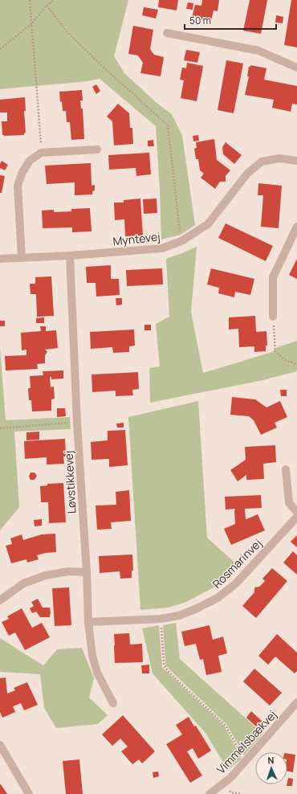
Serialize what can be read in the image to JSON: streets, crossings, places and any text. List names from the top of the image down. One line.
{"streets":{"street":["Myntevej","Løvstikkevej","Rosmarinvej","Vimmelsbækvej"]},"crossings":[["Myntevej","Løvstikkevej"],["Løvstikkevej","Rosmarinvej"]],"scale_bar":"50 m","north":"top"}
